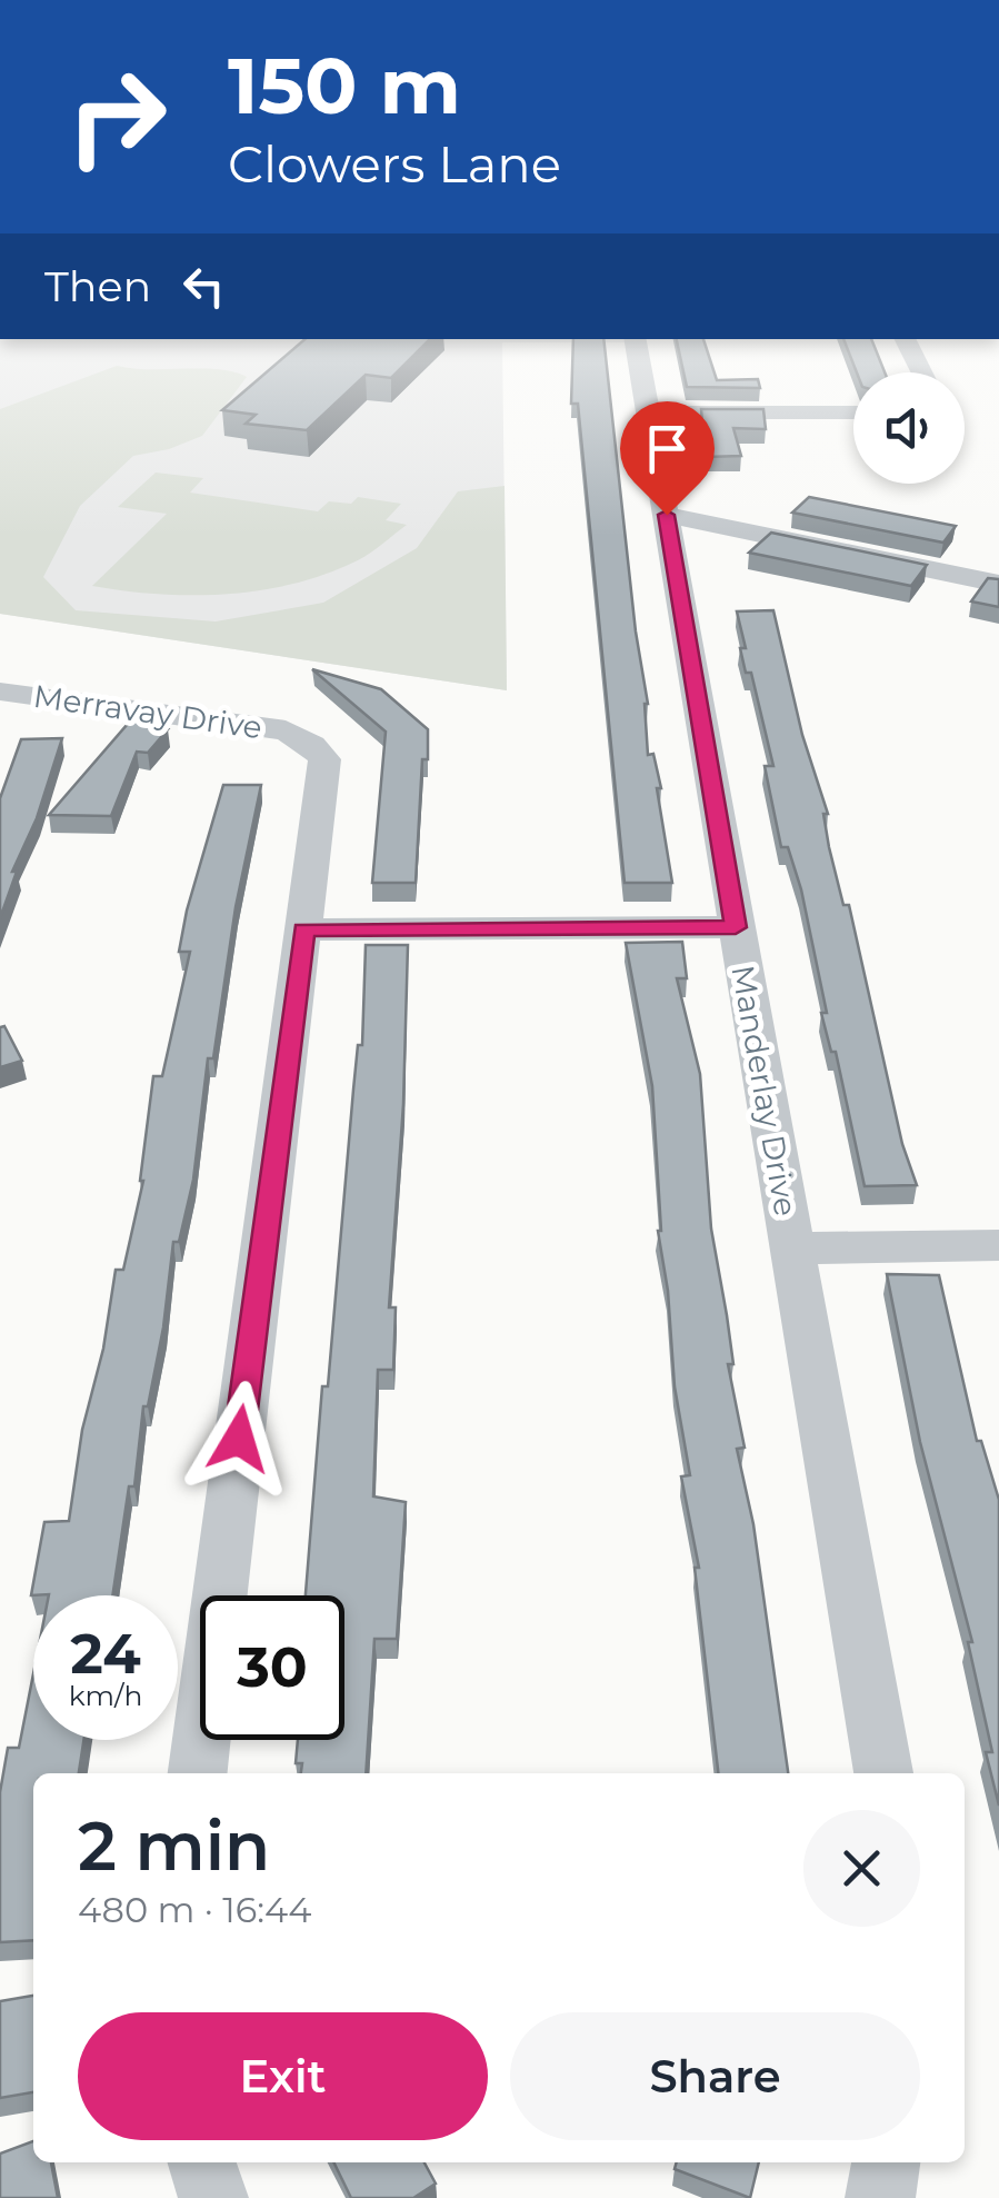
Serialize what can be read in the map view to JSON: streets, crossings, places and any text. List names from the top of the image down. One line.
{"streets":{"street":["Merravay Drive","Manderlay Drive"]},"page":{"turn":["150 m","Clowers Lane"],"then":"Then","speed":"24 km/h","limit":"30","heading":["2 min","480 m · 16:44"],"buttons":["Exit","Share"]}}
